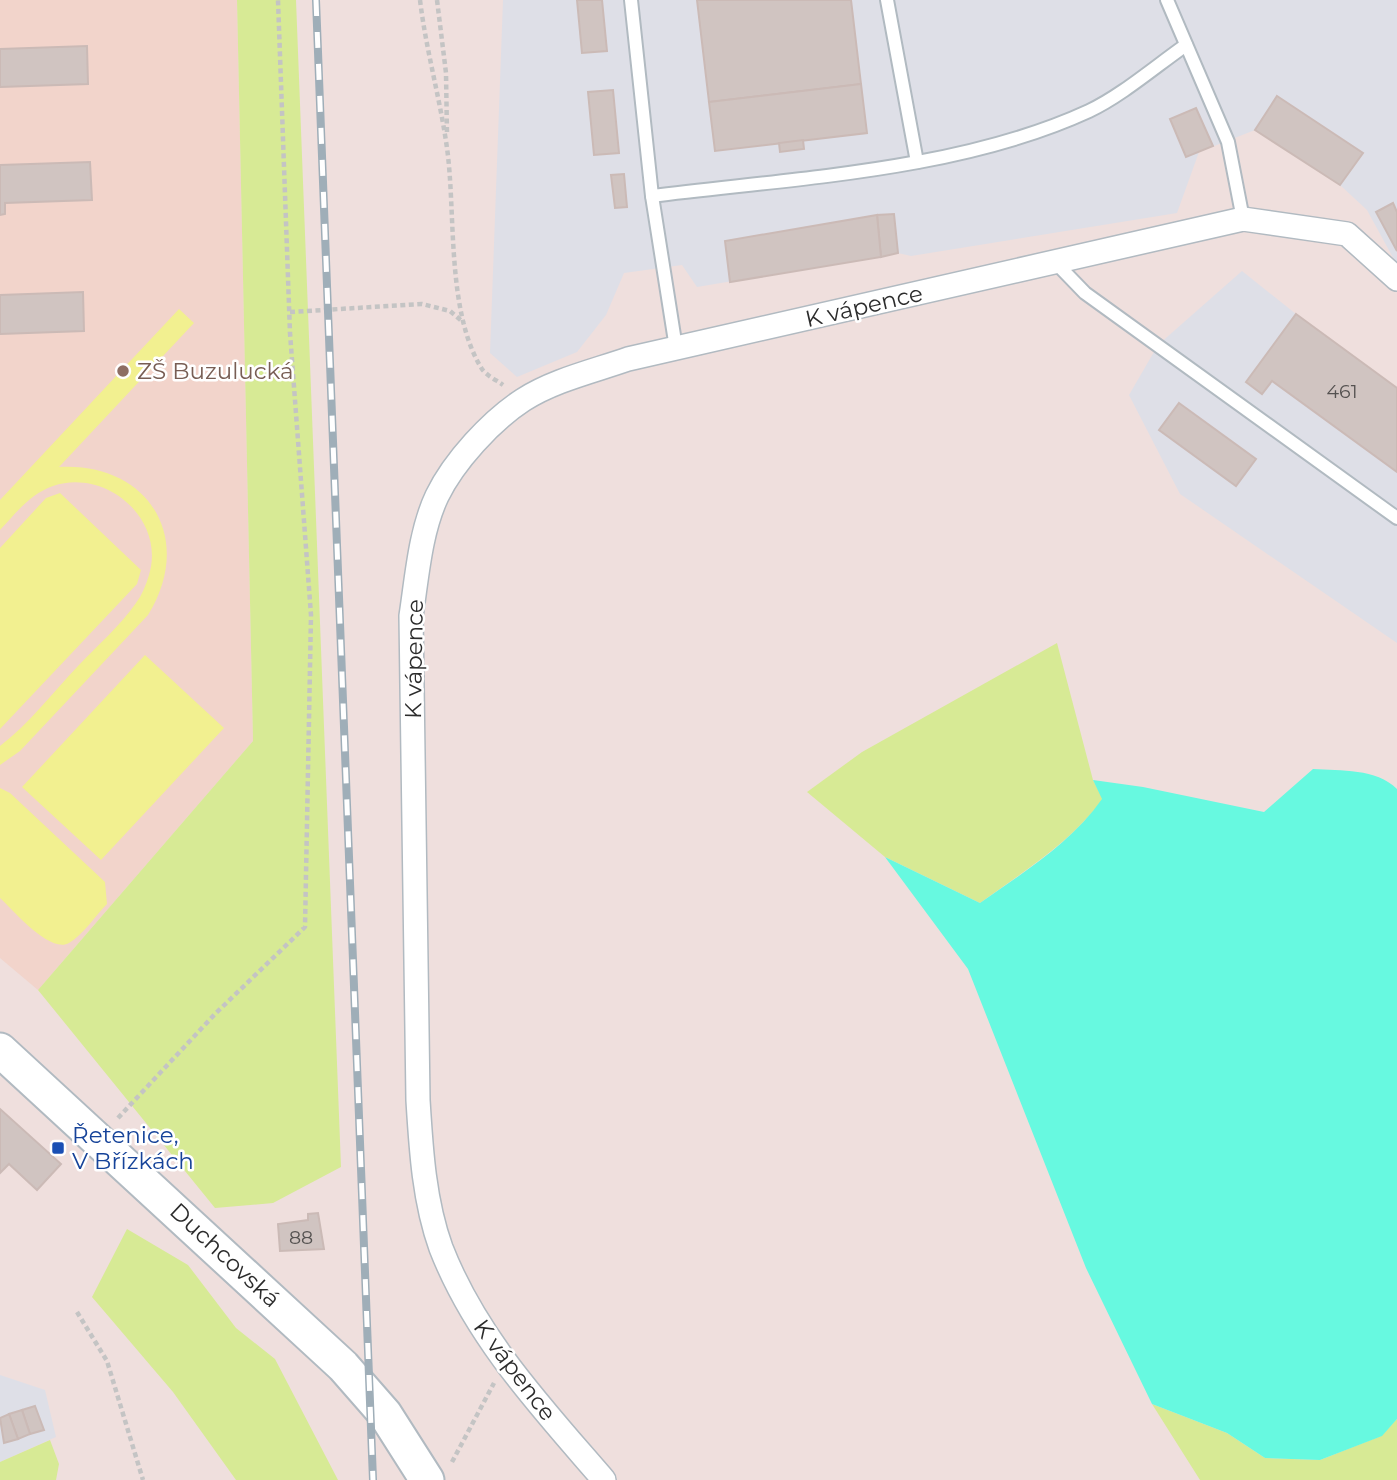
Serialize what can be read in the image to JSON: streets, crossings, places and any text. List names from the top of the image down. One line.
{"streets":{"main road":["Duchcovská"],"street":["K vápence"]},"places":{"other":["ZŠ Buzulucká"],"transit":["Řetenice, V Břízkách"]},"house_numbers":["461","88"]}
